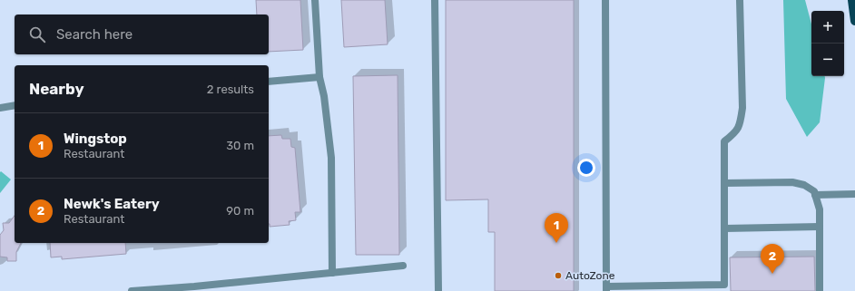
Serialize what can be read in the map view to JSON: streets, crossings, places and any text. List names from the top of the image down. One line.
{"places":["AutoZone"],"page":{"map_buttons":["+","−"],"search":"Search here","heading":["Nearby","2 results"],"list":[{"mark":"1","name":"Wingstop","note":"Restaurant","value":"30 m"},{"mark":"2","name":"Newk's Eatery","note":"Restaurant","value":"90 m"}],"pins":["1","2"]}}
